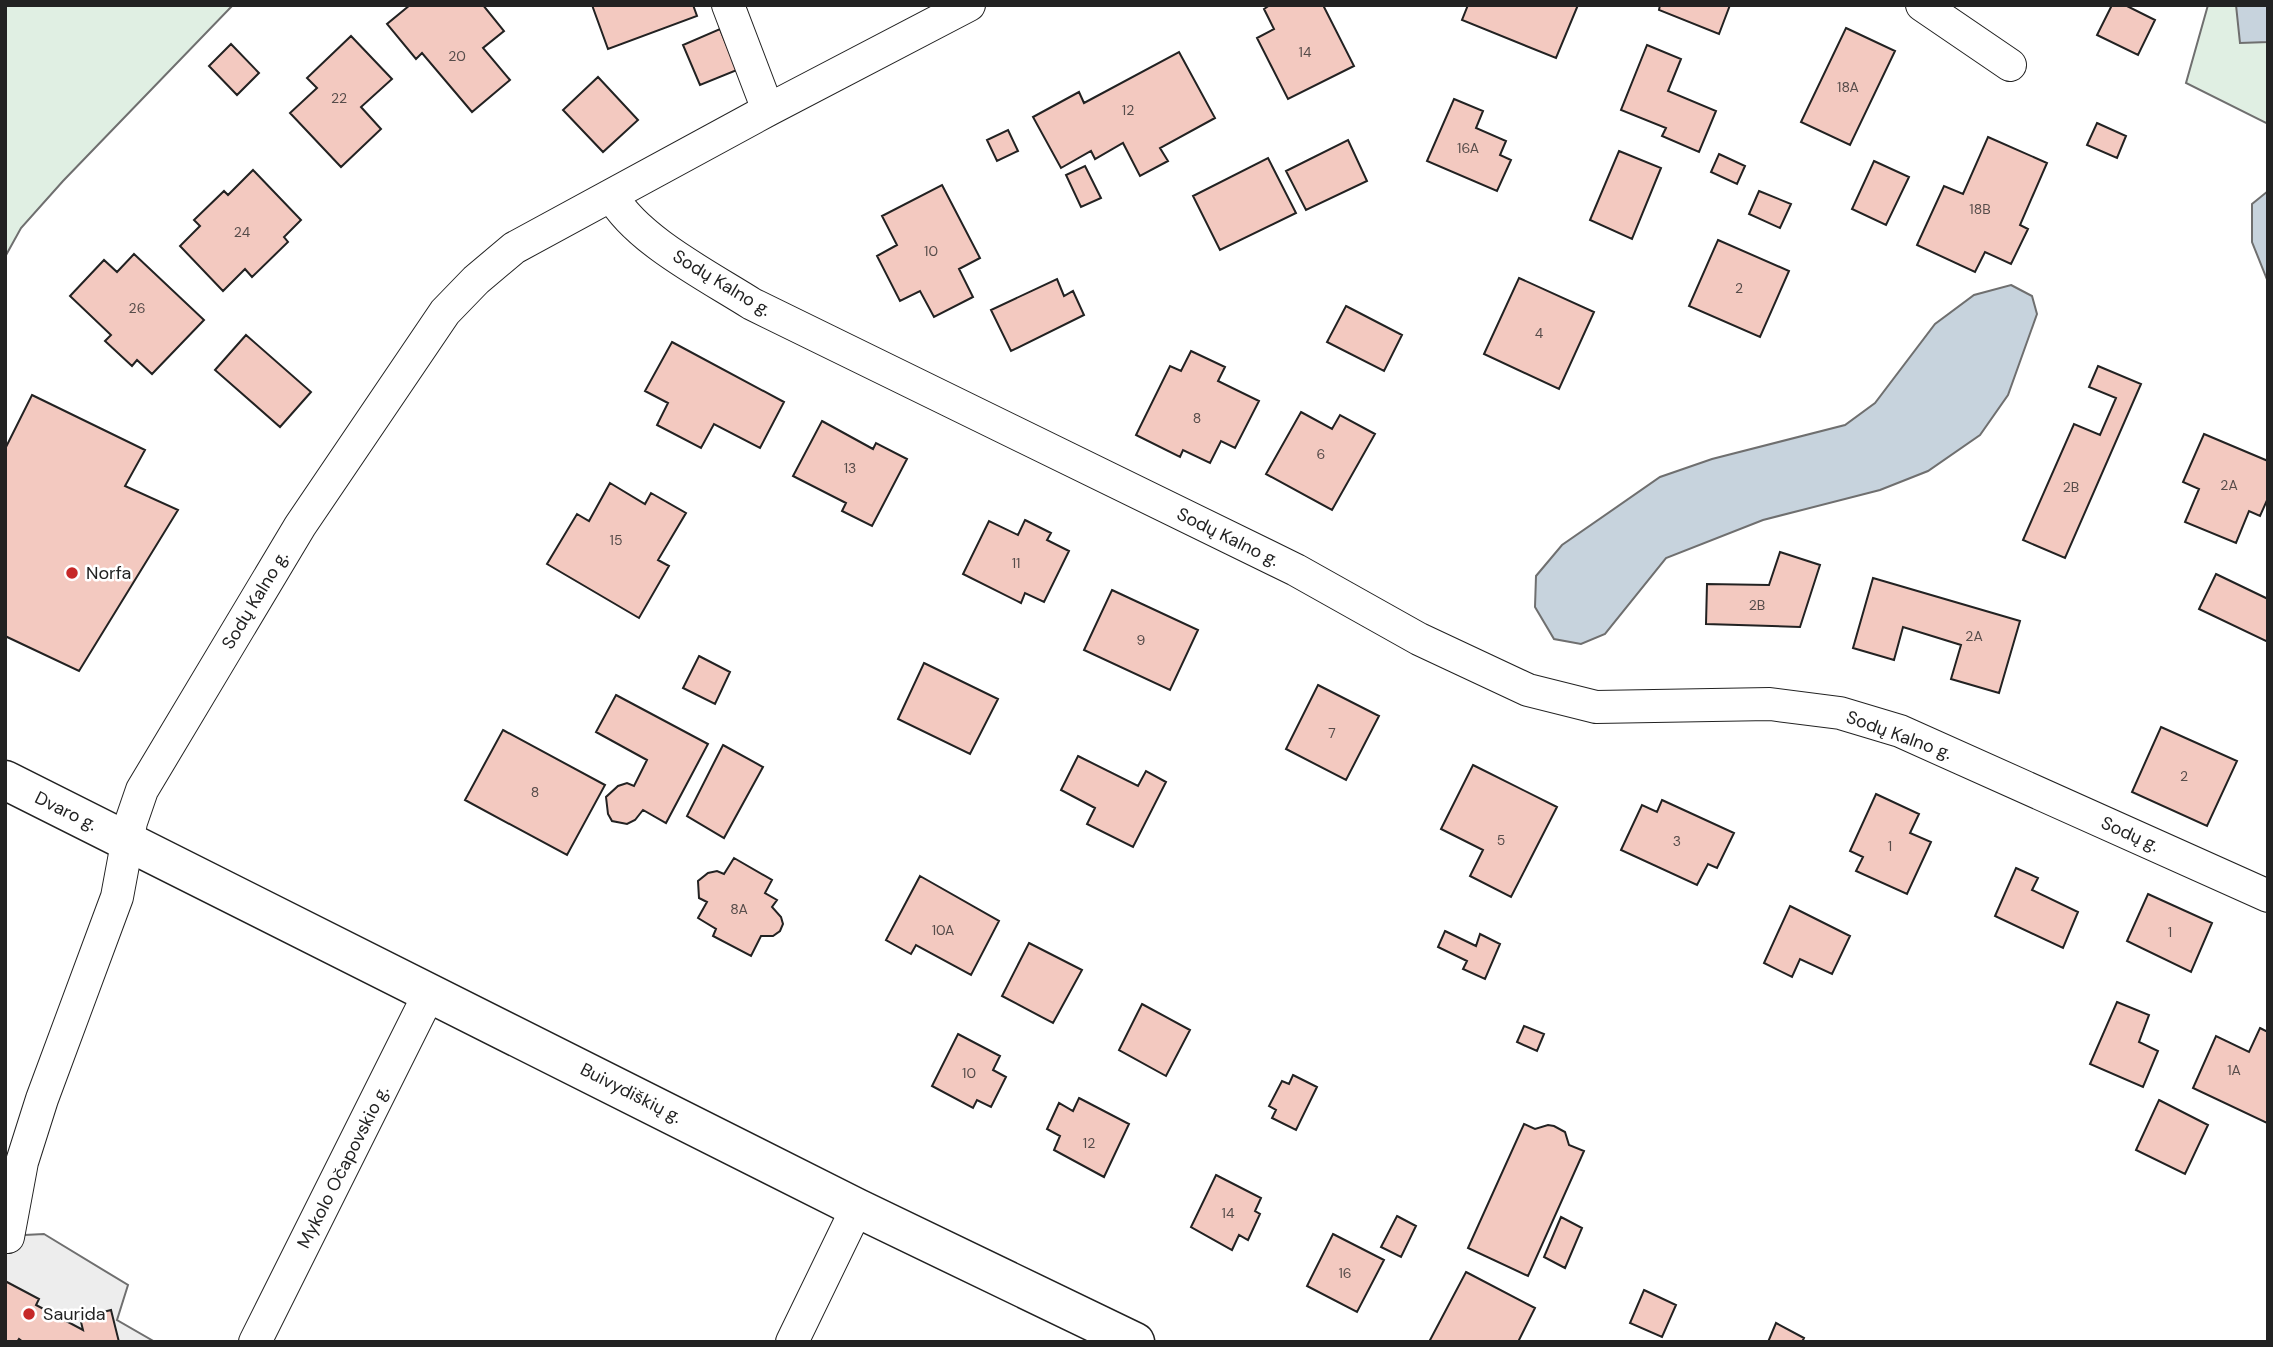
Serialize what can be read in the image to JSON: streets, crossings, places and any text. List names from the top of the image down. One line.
{"streets":{"main road":["Dvaro g.","Buivydiškių g."],"street":["Sodų Kalno g.","Sodų g.","Mykolo Očapovskio g."]},"crossings":[["Sodų Kalno g.","Dvaro g."],["Sodų Kalno g.","Sodų g."],["Sodų Kalno g.","Buivydiškių g."],["Dvaro g.","Buivydiškių g."],["Buivydiškių g.","Mykolo Očapovskio g."]],"places":["Norfa","Saurida"],"house_numbers":["14","20","18A","22","12","16A","18B","24","10","2","26","4","8","6","13","2A","2B","15","11","2B","2A","9","7","2","8","5","3","1","8A","10A","1","1A","10","12","14","16"]}
